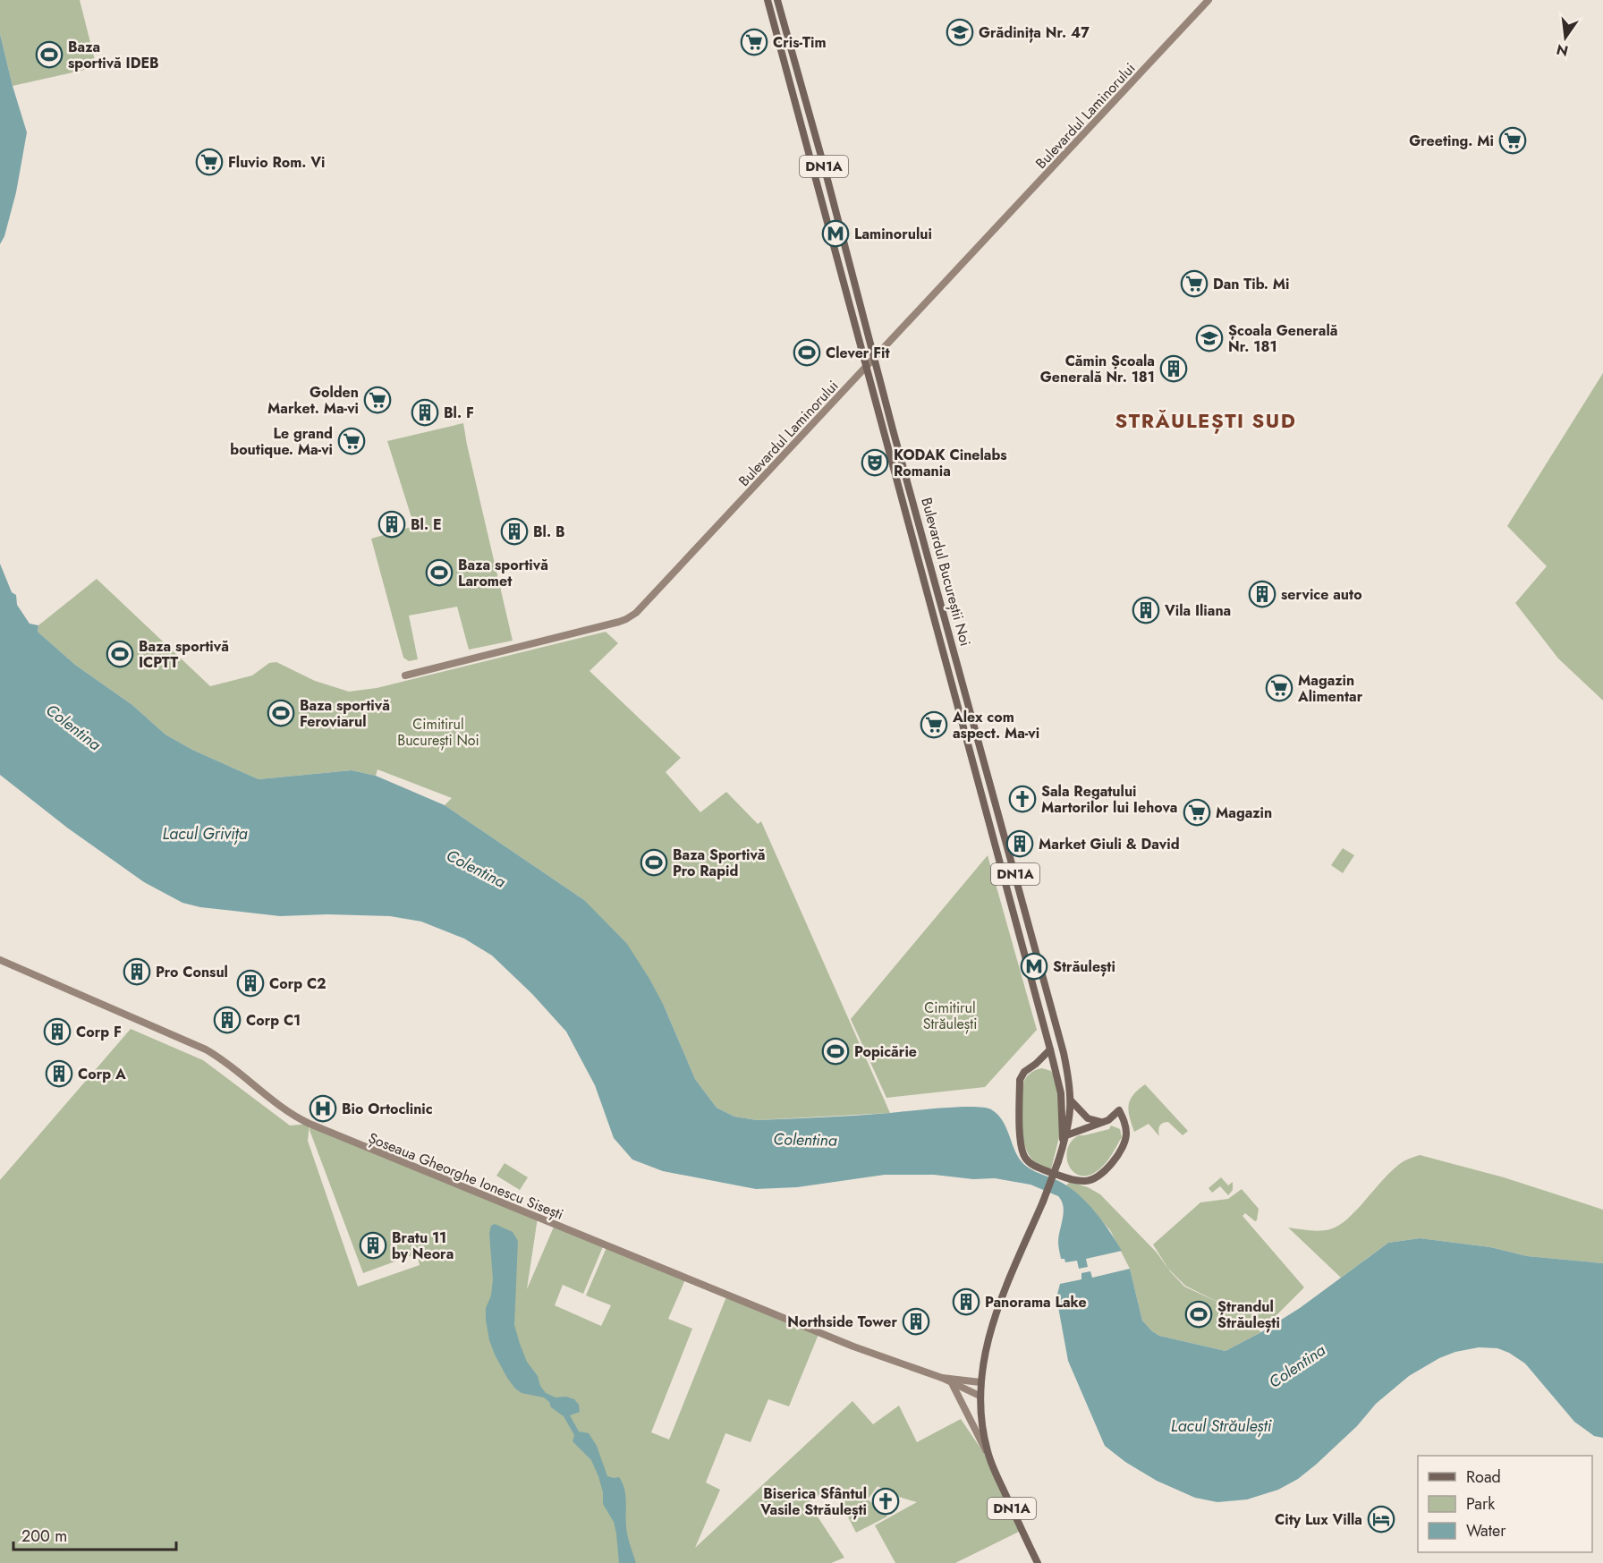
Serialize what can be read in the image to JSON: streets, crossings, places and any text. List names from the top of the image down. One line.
{"streets":{"main road":["Bulevardul Laminorului","DN1A","Bulevardul Bucureștii Noi","Șoseaua Gheorghe Ionescu Sisești"]},"crossings":[["Bulevardul Laminorului","Bulevardul Bucureștii Noi"],["DN1A","Bulevardul Bucureștii Noi"],["DN1A","Șoseaua Gheorghe Ionescu Sisești"],["Bulevardul Bucureștii Noi","Șoseaua Gheorghe Ionescu Sisești"]],"districts":["STRĂULEȘTI SUD"],"water":["Colentina","Lacul Grivița","Lacul Străulești"],"parks":["Cimitirul București Noi","Cimitirul Străulești"],"places":{"school or university":["Grădinița Nr. 47","Școala Generală Nr. 181"],"supermarket":["Cris-Tim","Greeting. Mi","Fluvio Rom. Vi","Dan Tib. Mi","Golden Market. Ma-vi","Le grand boutique. Ma-vi","Magazin Alimentar","Alex com aspect. Ma-vi","Magazin"],"sports":["Baza sportivă IDEB","Clever Fit","Baza sportivă Laromet","Baza sportivă ICPTT","Baza sportivă Feroviarul","Baza Sportivă Pro Rapid","Popicărie","Ștrandul Străulești"],"metro station":["Laminorului","Străulești"],"building":["Cămin Școala Generală Nr. 181","Bl. F","Bl. E","Bl. B","service auto","Vila Iliana","Market Giuli & David","Pro Consul","Corp C2","Corp C1","Corp F","Corp A","Bratu 11 by Neora","Panorama Lake","Northside Tower"],"theatre":["KODAK Cinelabs Romania"],"church":["Sala Regatului Martorilor lui Iehova","Biserica Sfântul Vasile Străulești"],"hospital":["Bio Ortoclinic"],"hotel":["City Lux Villa"]},"legend":["Road","Park","Water"],"scale_bar":"200 m","north":"bottom"}
